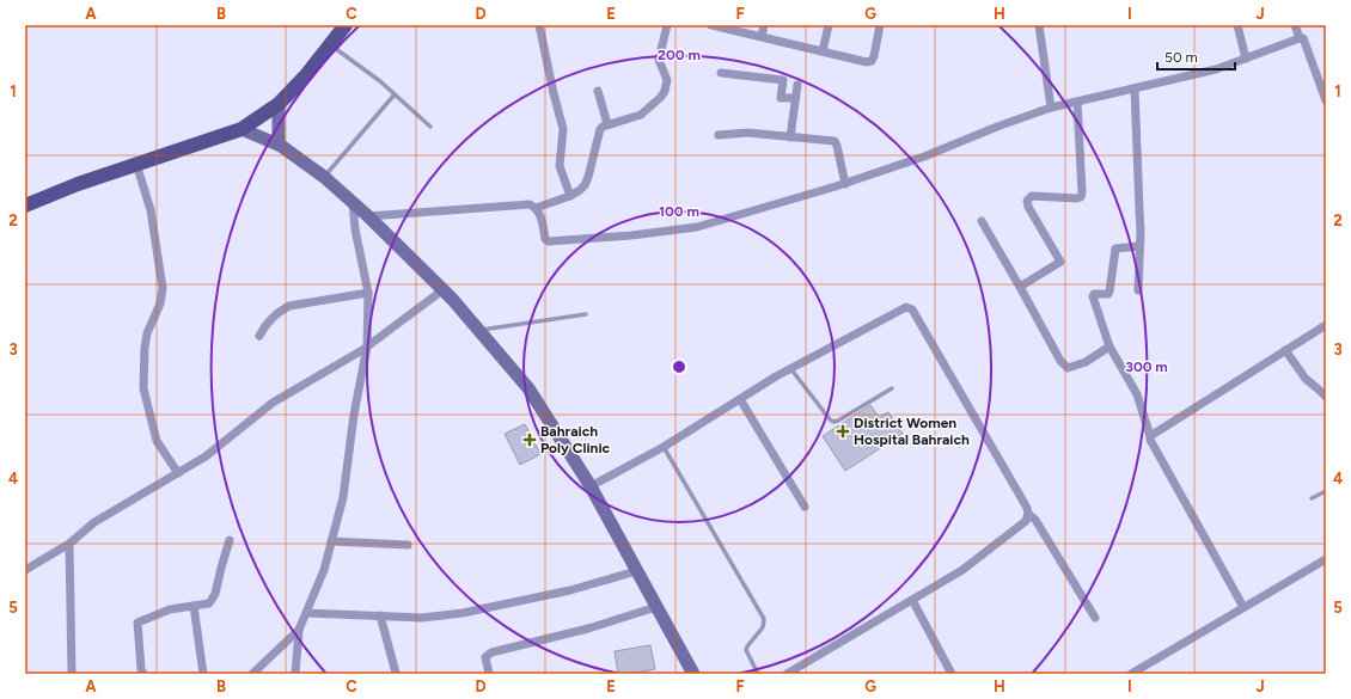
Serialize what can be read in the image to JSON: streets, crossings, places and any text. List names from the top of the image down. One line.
{"places":{"health":["District Women Hospital Bahraich","Bahraich Poly Clinic"]},"scale_bar":"50 m","grid":{"columns":["A","B","C","D","E","F","G","H","I","J"],"rows":["1","2","3","4","5"]},"rings":["200 m","100 m","300 m"]}
